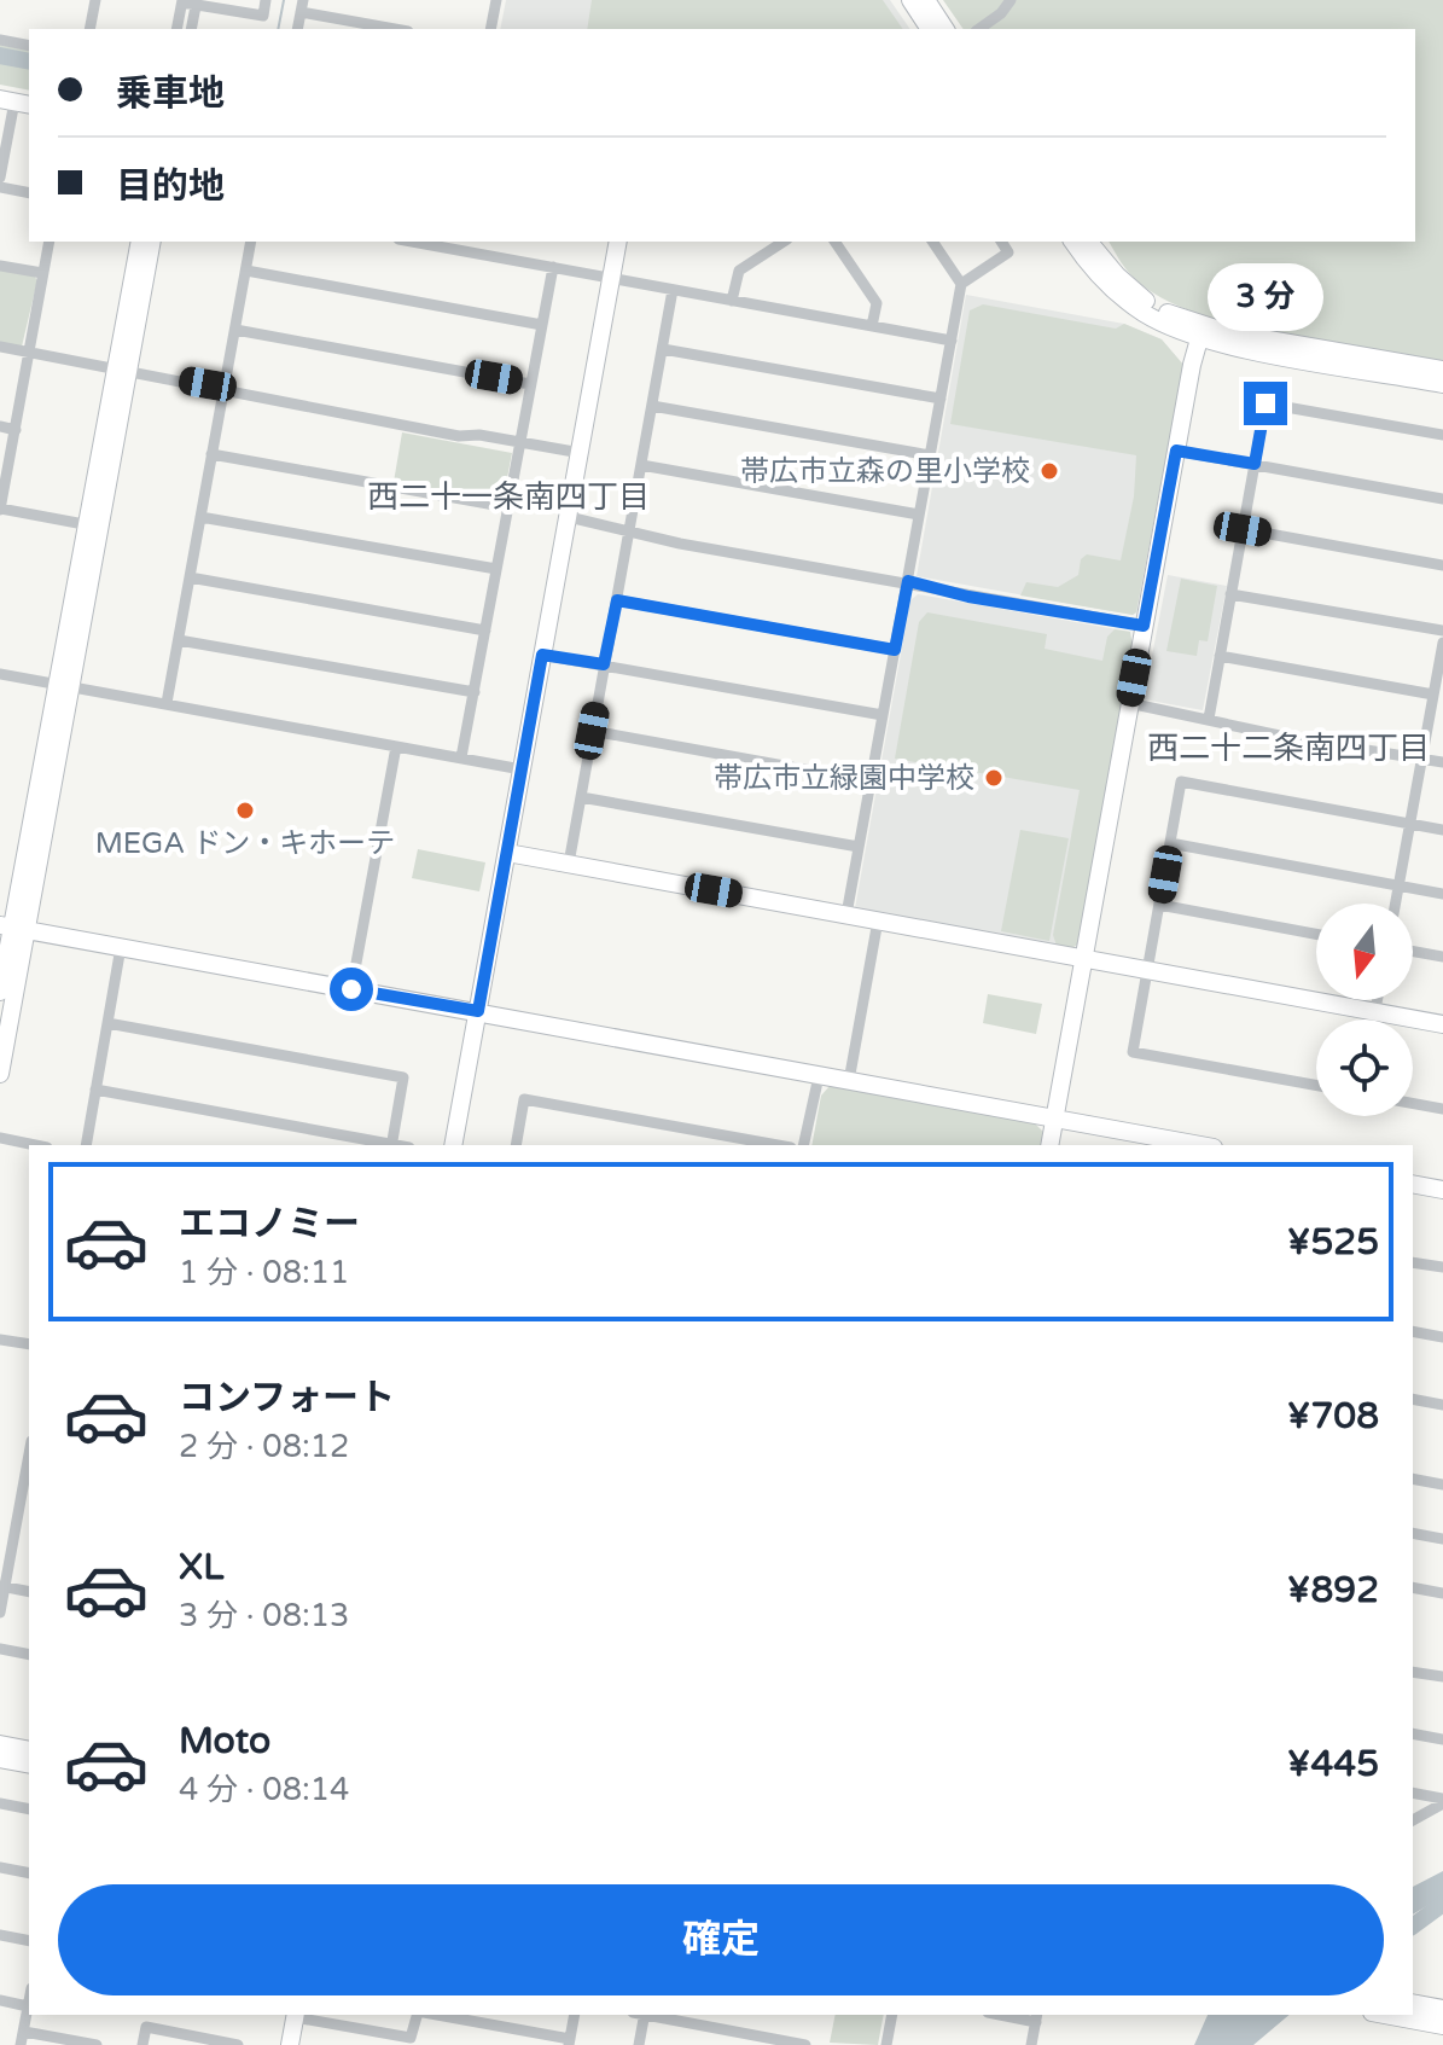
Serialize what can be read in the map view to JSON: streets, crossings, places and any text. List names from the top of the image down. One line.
{"districts":["西二十一条南四丁目","西二十二条南四丁目"],"places":["帯広市立森の里小学校","帯広市立緑園中学校","MEGA ドン・キホーテ"],"north":"bottom","page":{"banner":["乗車地","目的地"],"bubble":"3 分","list":[{"name":"エコノミー","note":"1 分 · 08:11","value":"¥525"},{"name":"コンフォート","note":"2 分 · 08:12","value":"¥708"},{"name":"XL","note":"3 分 · 08:13","value":"¥892"},{"name":"Moto","note":"4 分 · 08:14","value":"¥445"}],"buttons":"確定"}}
